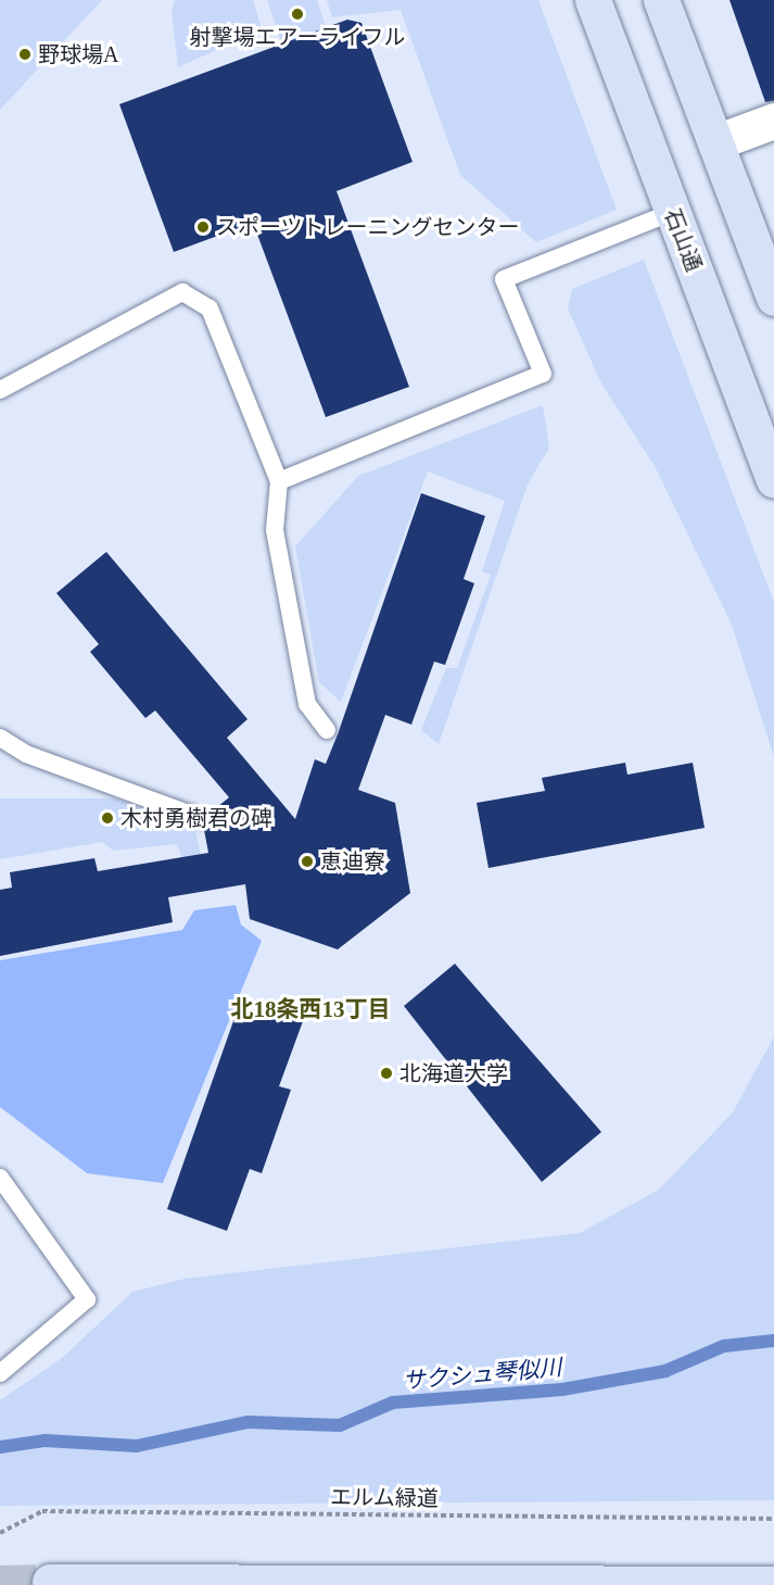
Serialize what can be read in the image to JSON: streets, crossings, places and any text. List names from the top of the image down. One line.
{"streets":{"main road":["石山通"],"path":["エルム緑道"]},"districts":["北18条西13丁目"],"water":["サクシュ琴似川"],"places":["射撃場エアーライフル","野球場A","スポーツトレーニングセンター","木村勇樹君の碑","恵迪寮","北海道大学"]}
